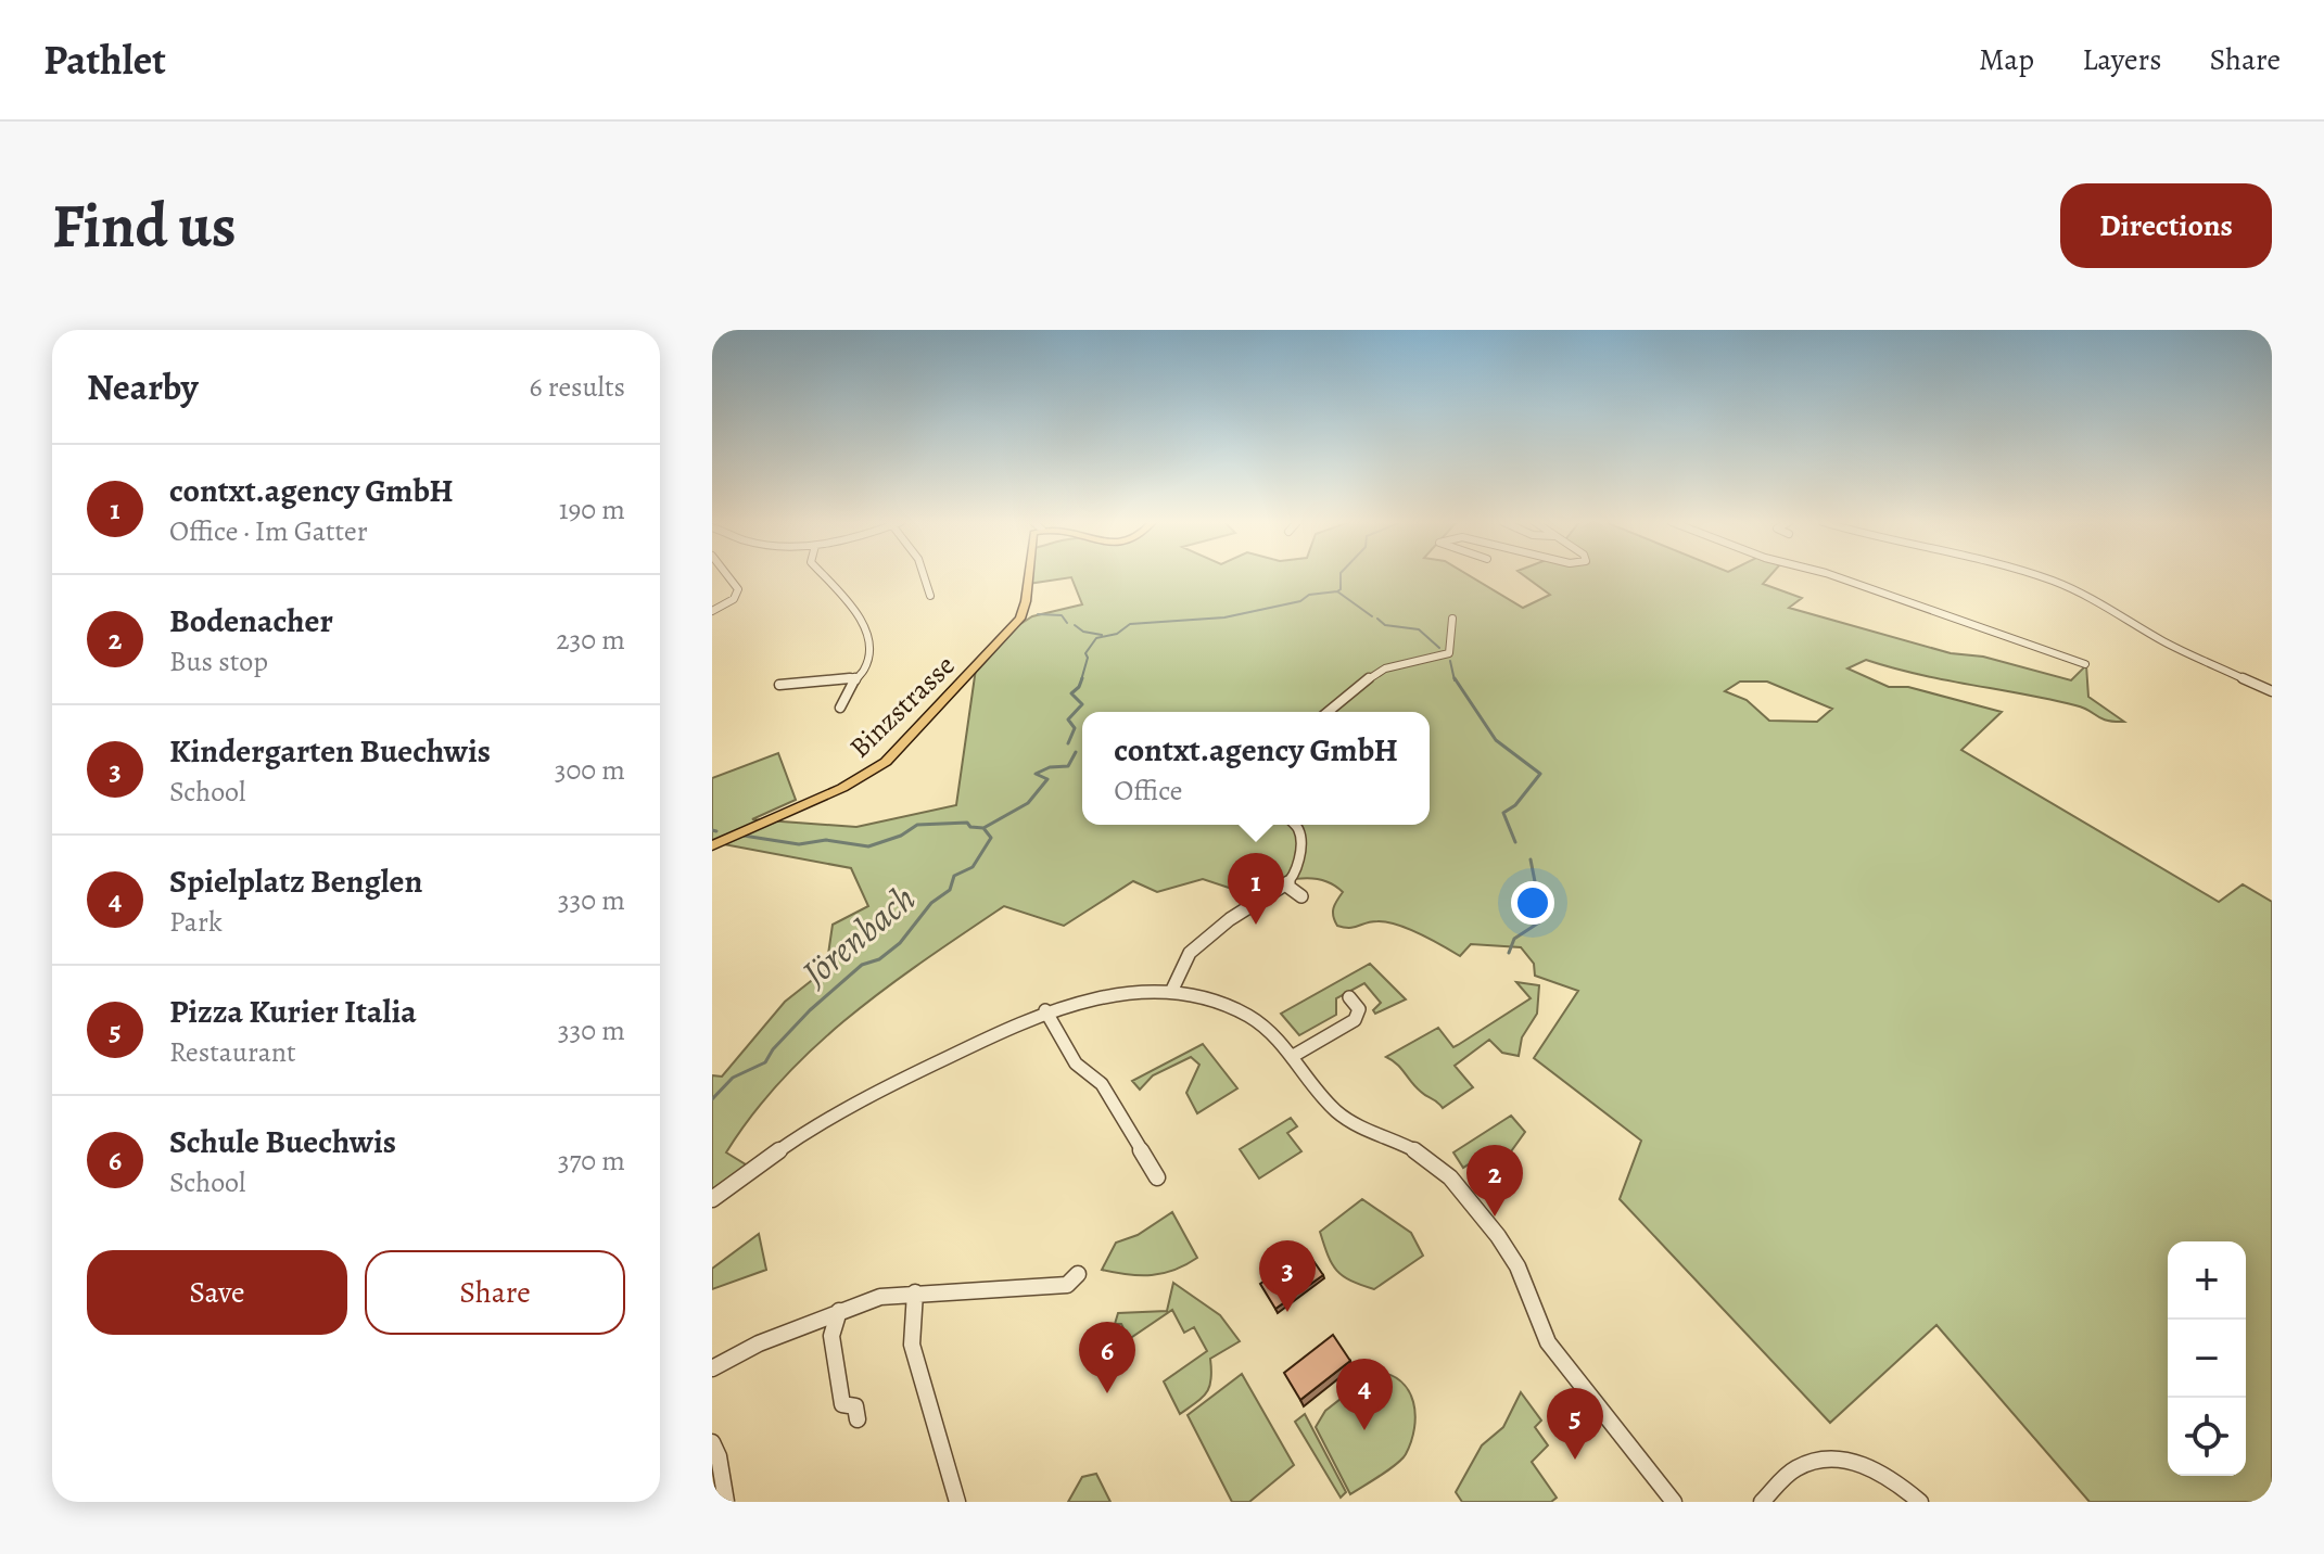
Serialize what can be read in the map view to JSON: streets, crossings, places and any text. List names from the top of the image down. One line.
{"streets":{"main road":["Binzstrasse"]},"water":["Jörenbach"],"page":{"header":"Pathlet","nav":["Map","Layers","Share"],"buttons":["Directions",["Save","Share"]],"title":"Find us","heading":["Nearby","6 results"],"list":[{"mark":"1","name":"contxt.agency GmbH","note":"Office · Im Gatter","value":"190 m"},{"mark":"2","name":"Bodenacher","note":"Bus stop","value":"230 m"},{"mark":"3","name":"Kindergarten Buechwis","note":"School","value":"300 m"},{"mark":"4","name":"Spielplatz Benglen","note":"Park","value":"330 m"},{"mark":"5","name":"Pizza Kurier Italia","note":"Restaurant","value":"330 m"},{"mark":"6","name":"Schule Buechwis","note":"School","value":"370 m"}],"popup":["contxt.agency GmbH","Office"],"pins":["1","2","3","6","4","5"],"map_buttons":["+","−"]}}
